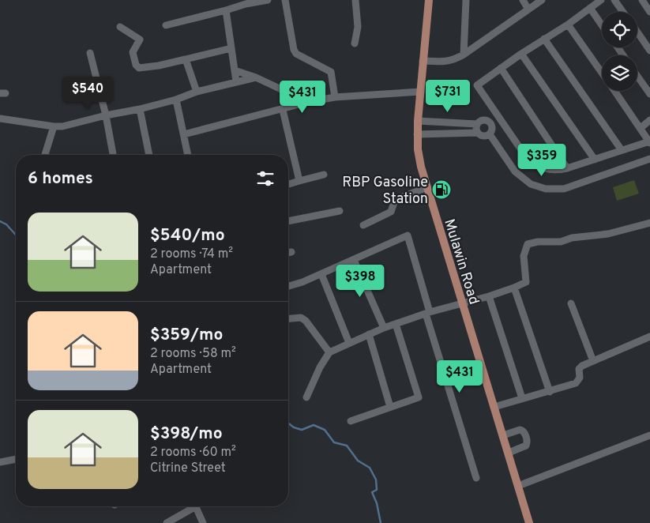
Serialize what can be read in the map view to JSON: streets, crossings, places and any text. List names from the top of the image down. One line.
{"streets":{"main road":["Mulawin Road"]},"places":{"fuel station":["RBP Gasoline Station"]},"page":{"price":["$540","$731","$431","$359","$398","$431"],"heading":"6 homes","list":[{"name":"$540/mo","note":"2 rooms · 74 m² · Apartment"},{"name":"$359/mo","note":"2 rooms · 58 m² · Apartment"},{"name":"$398/mo","note":"2 rooms · 60 m² · Citrine Street"}]}}
